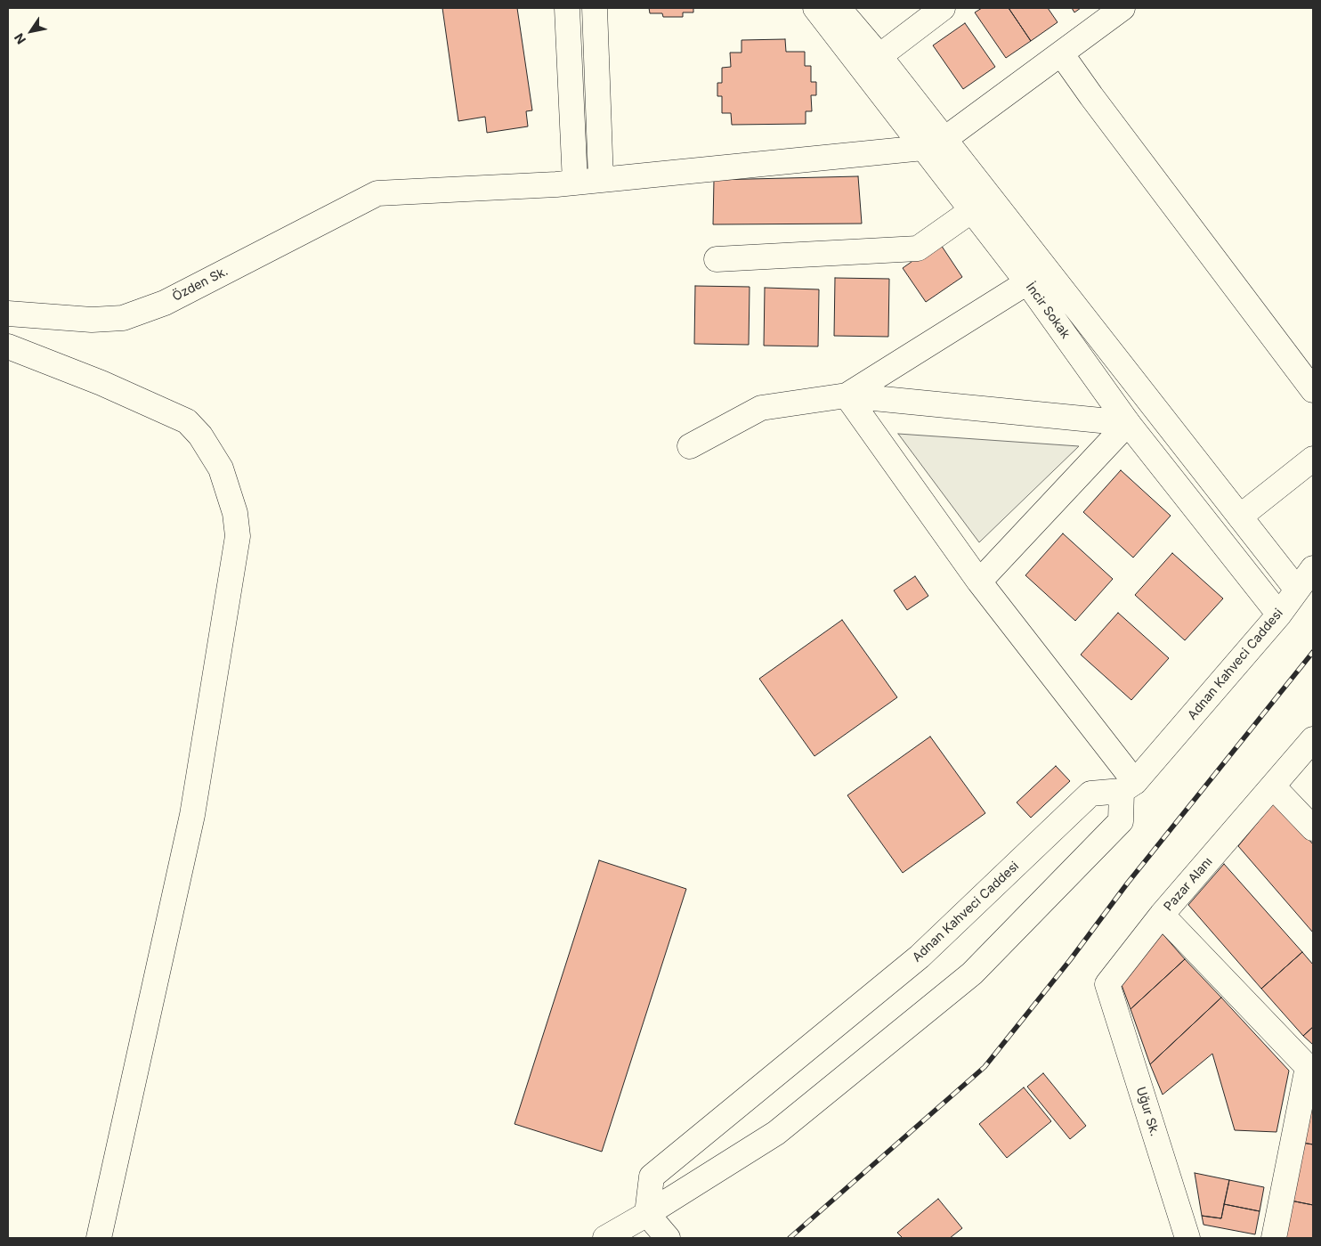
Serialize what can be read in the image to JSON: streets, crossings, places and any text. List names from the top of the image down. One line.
{"streets":{"main road":["Özden Sk.","İncir Sokak","Adnan Kahveci Caddesi","Pazar Alanı","Uğur Sk."]},"crossings":[["İncir Sokak","Adnan Kahveci Caddesi"],["Pazar Alanı","Uğur Sk."]],"north":"bottom left"}
